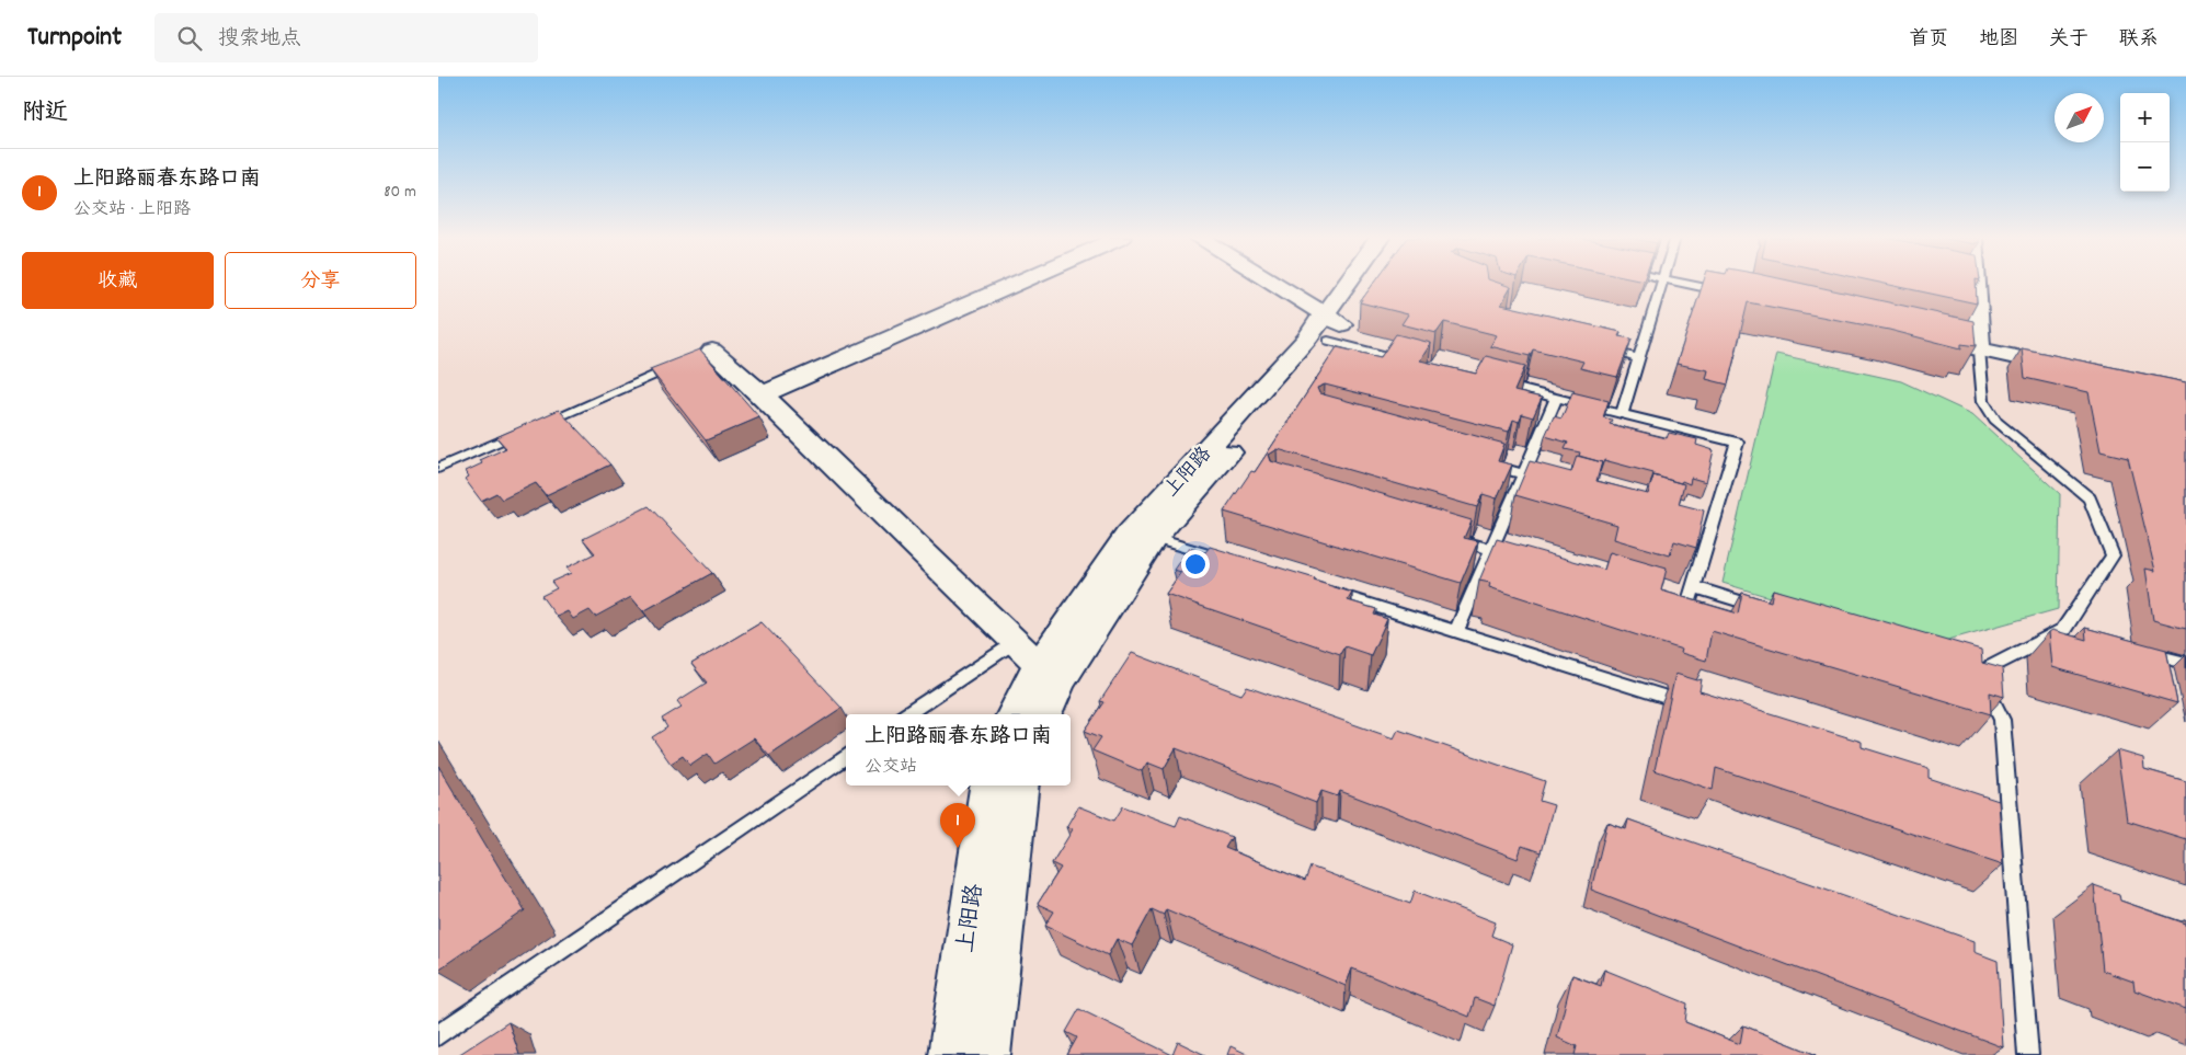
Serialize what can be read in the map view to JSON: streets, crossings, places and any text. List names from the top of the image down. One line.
{"streets":{"street":["上阳路"]},"north":"top right","page":{"header":"Turnpoint","search":"搜索地点","nav":["首页","地图","关于","联系"],"heading":"附近","map_buttons":["+","−"],"list":[{"mark":"1","name":"上阳路丽春东路口南","note":"公交站 · 上阳路","value":"80 m"}],"buttons":["收藏","分享"],"popup":["上阳路丽春东路口南","公交站"],"pins":"1"}}
